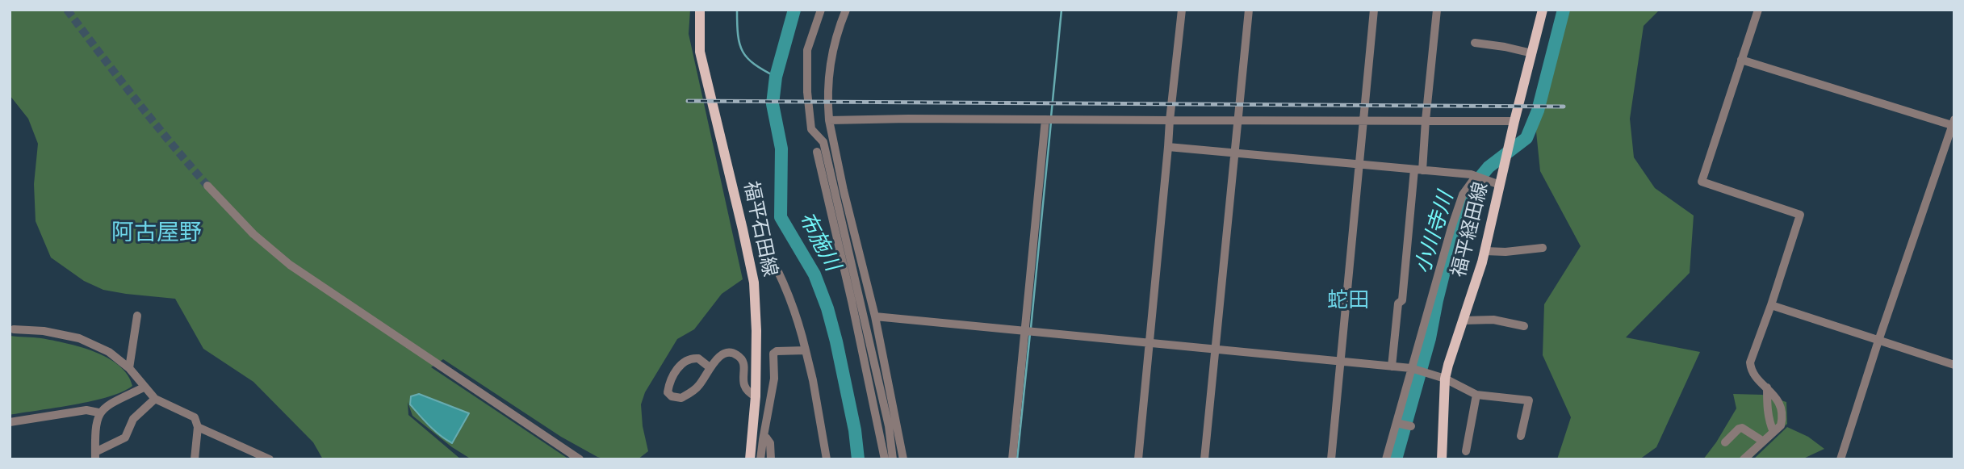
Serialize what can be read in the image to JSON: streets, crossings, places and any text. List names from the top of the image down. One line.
{"streets":{"main road":["福平石田線","福平経田線"]},"districts":["阿古屋野","蛇田"],"water":["小川寺川","布施川"]}
